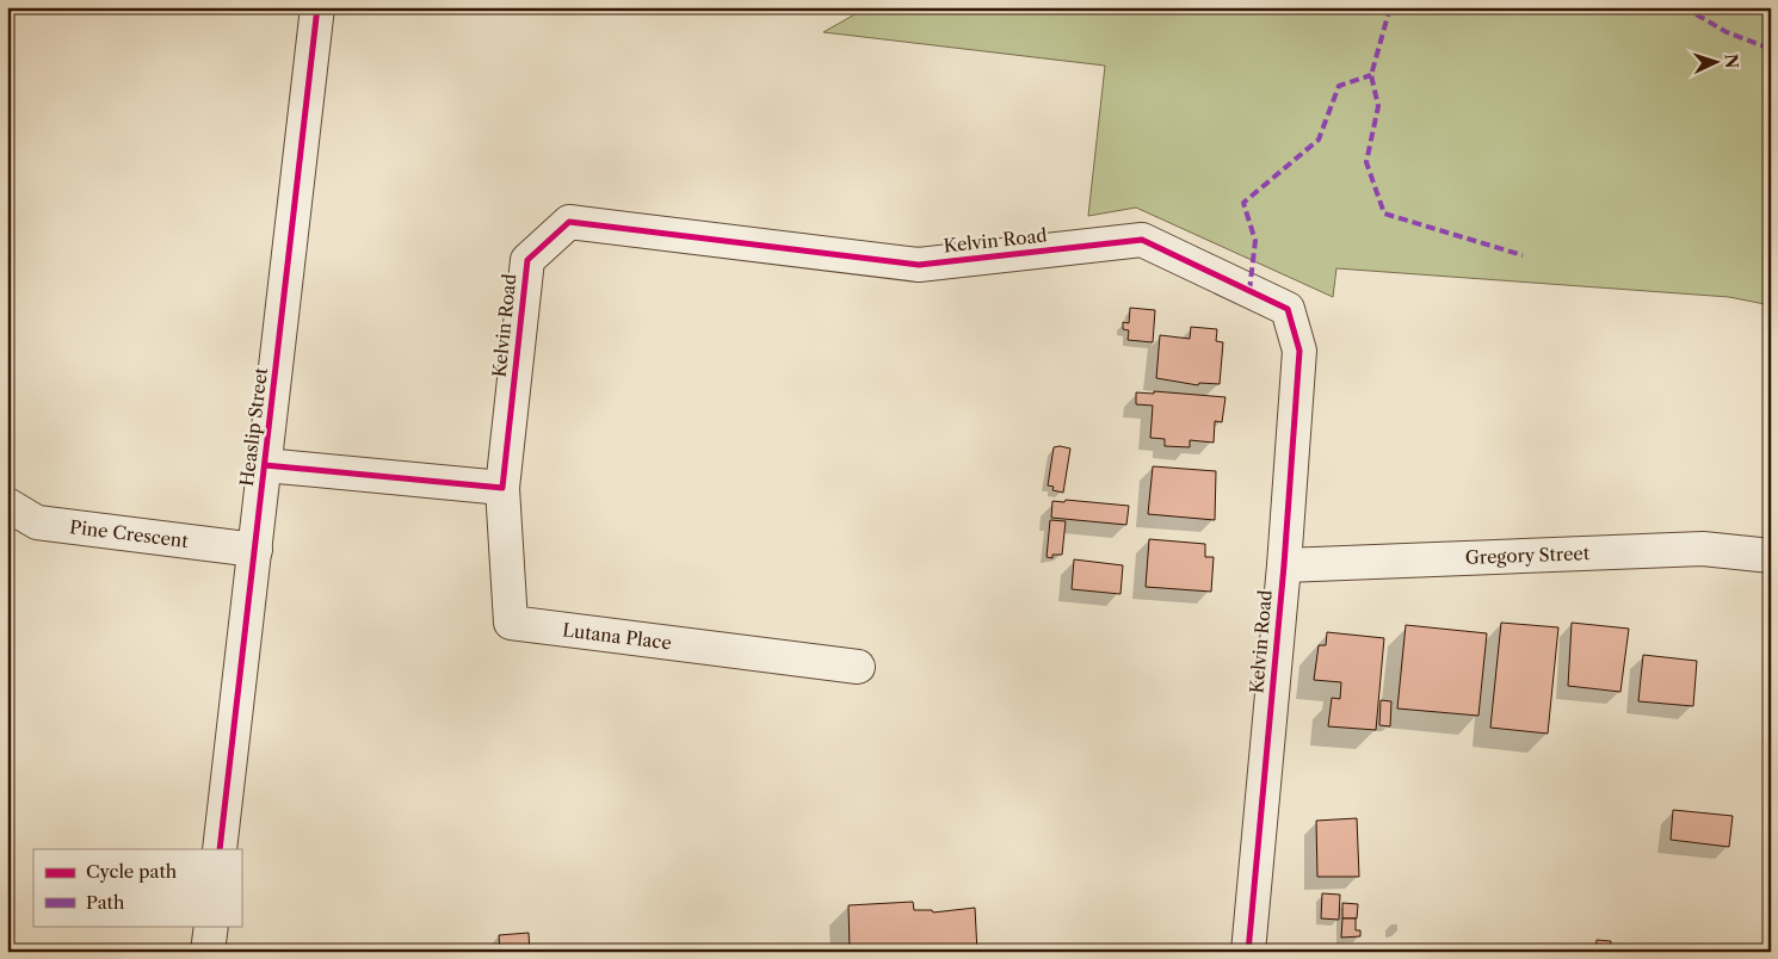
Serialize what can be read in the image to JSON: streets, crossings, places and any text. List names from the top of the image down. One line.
{"streets":{"street":["Kelvin Road","Heaslip Street","Pine Crescent","Gregory Street","Lutana Place"]},"crossings":[["Kelvin Road","Gregory Street"],["Kelvin Road","Lutana Place"],["Heaslip Street","Pine Crescent"]],"legend":["Cycle path","Path"],"north":"right"}
